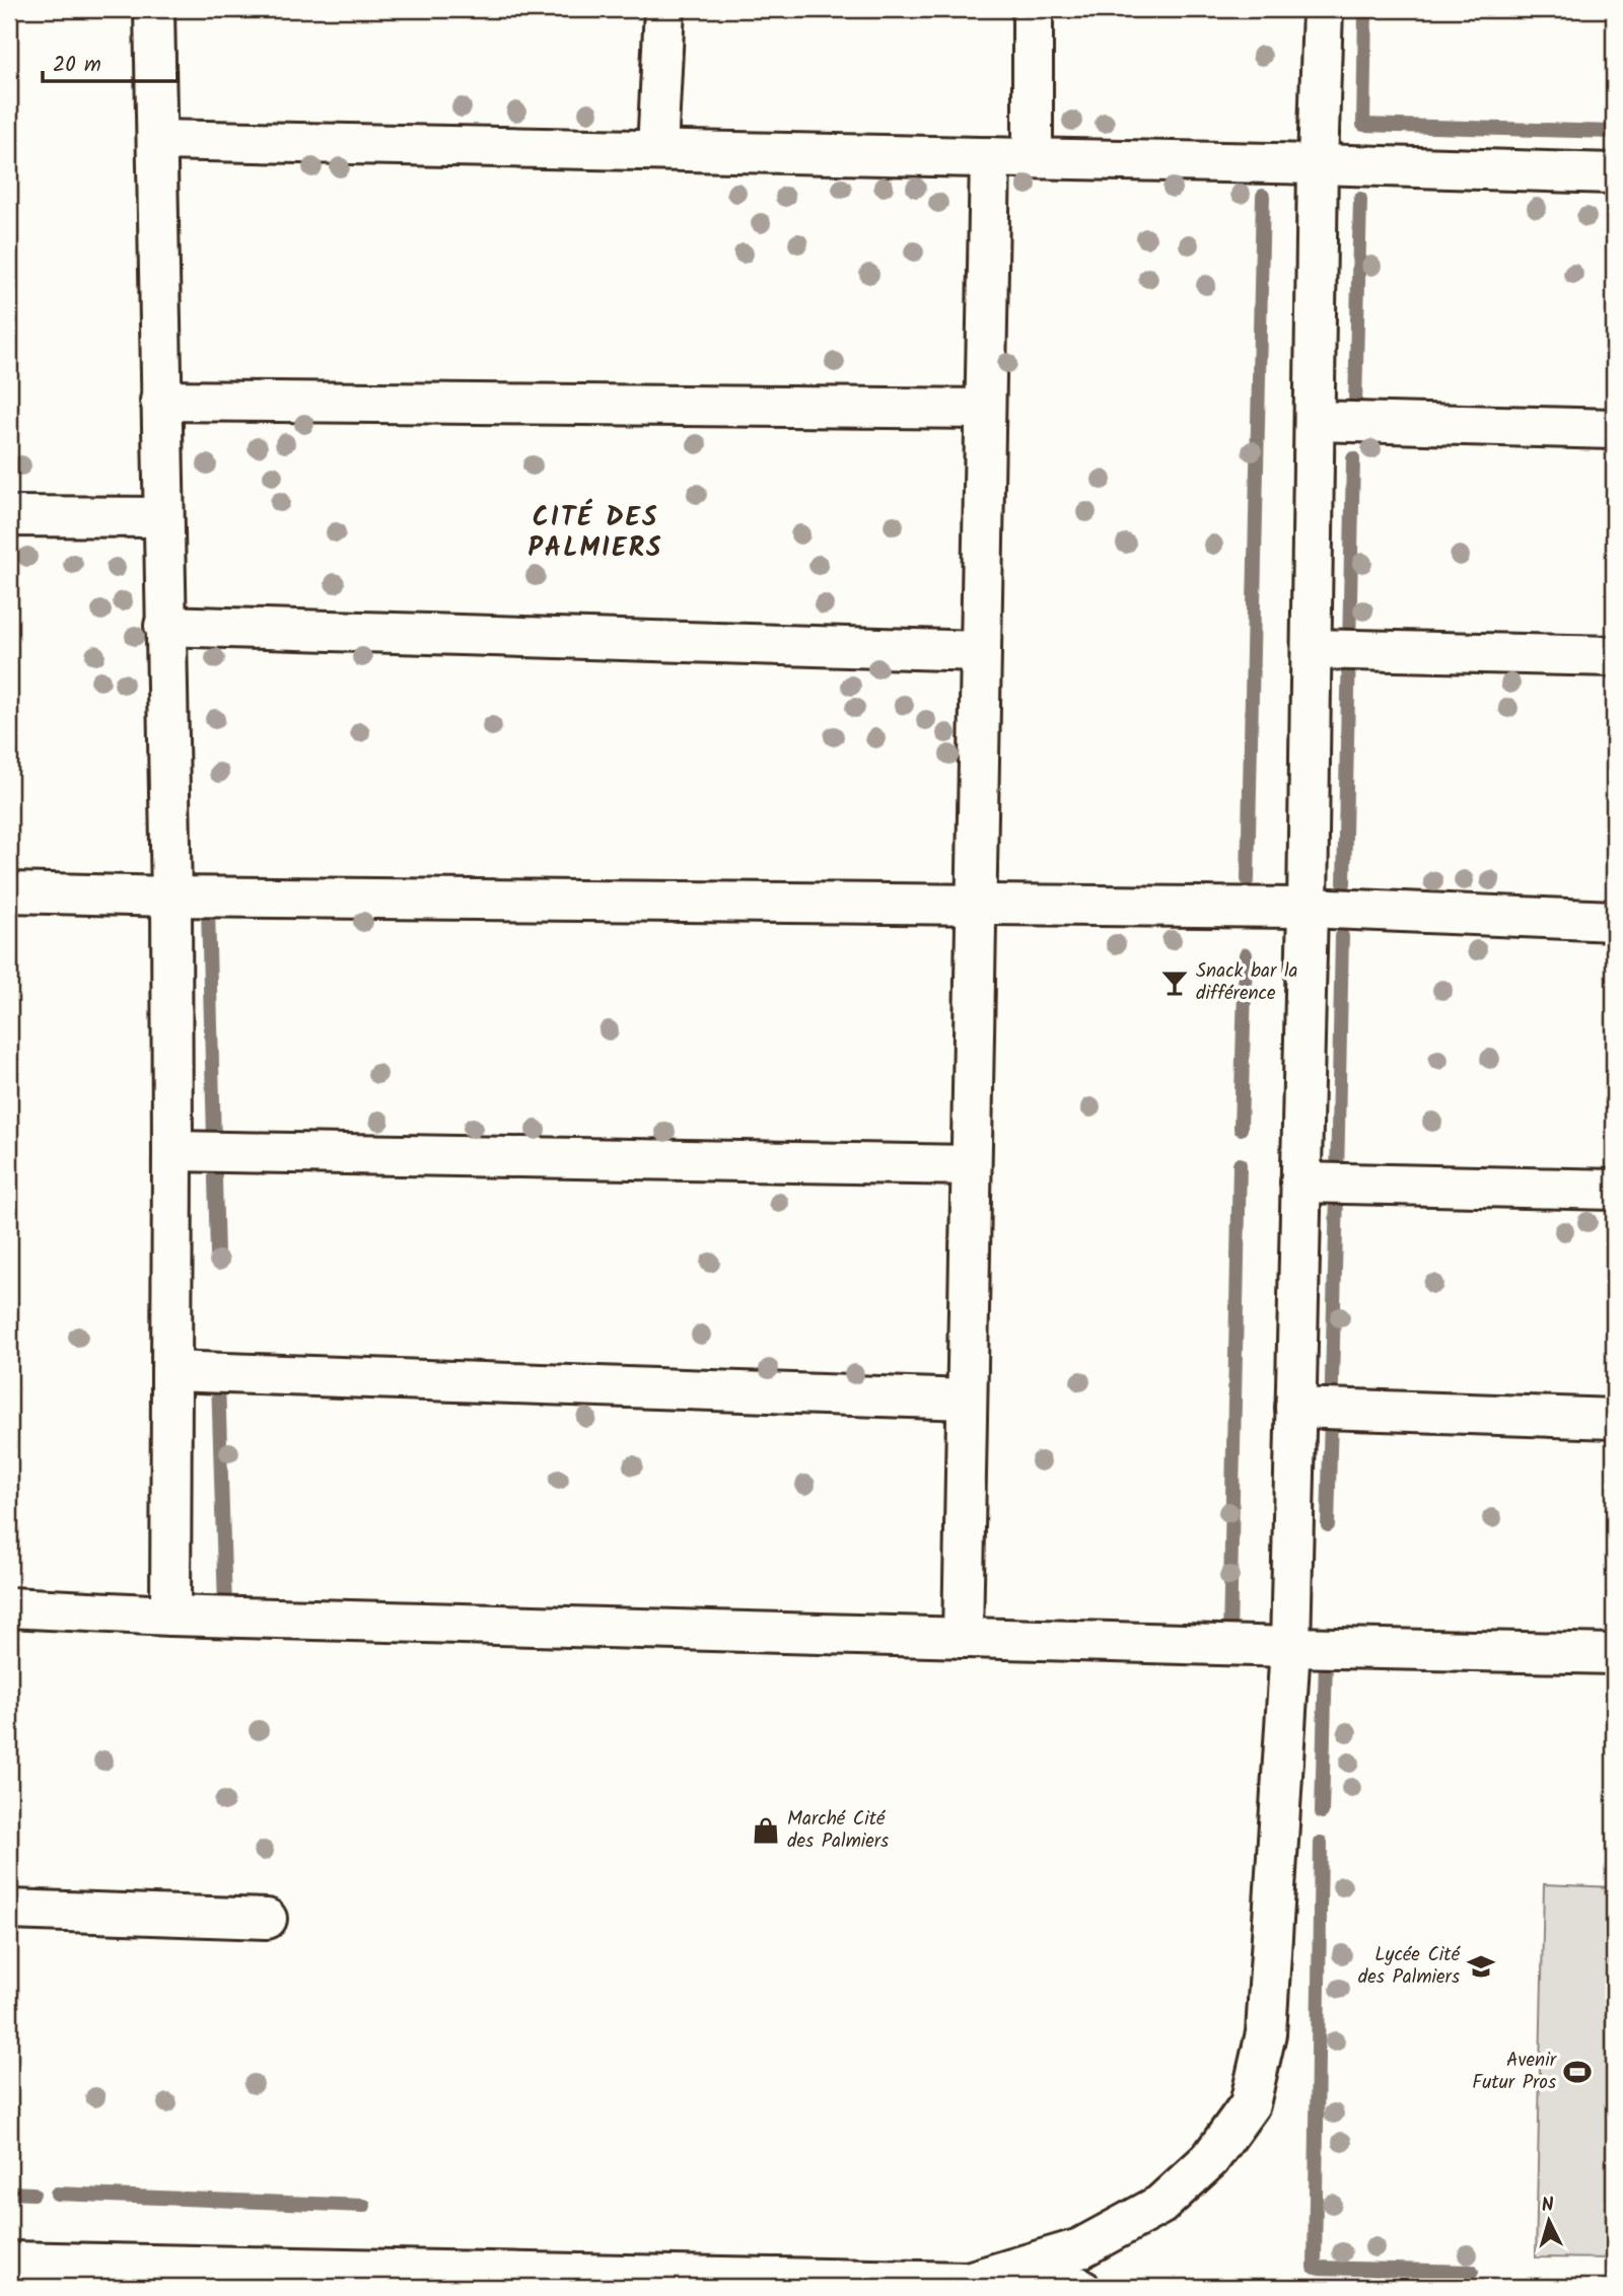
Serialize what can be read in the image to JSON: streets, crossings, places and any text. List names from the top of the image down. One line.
{"districts":["CITÉ DES PALMIERS"],"places":{"bar":["Snack bar la différence"],"shop":["Marché Cité des Palmiers"],"school or university":["Lycée Cité des Palmiers"],"sports":["Avenir Futur Pros"]},"scale_bar":"20 m","north":"top"}
